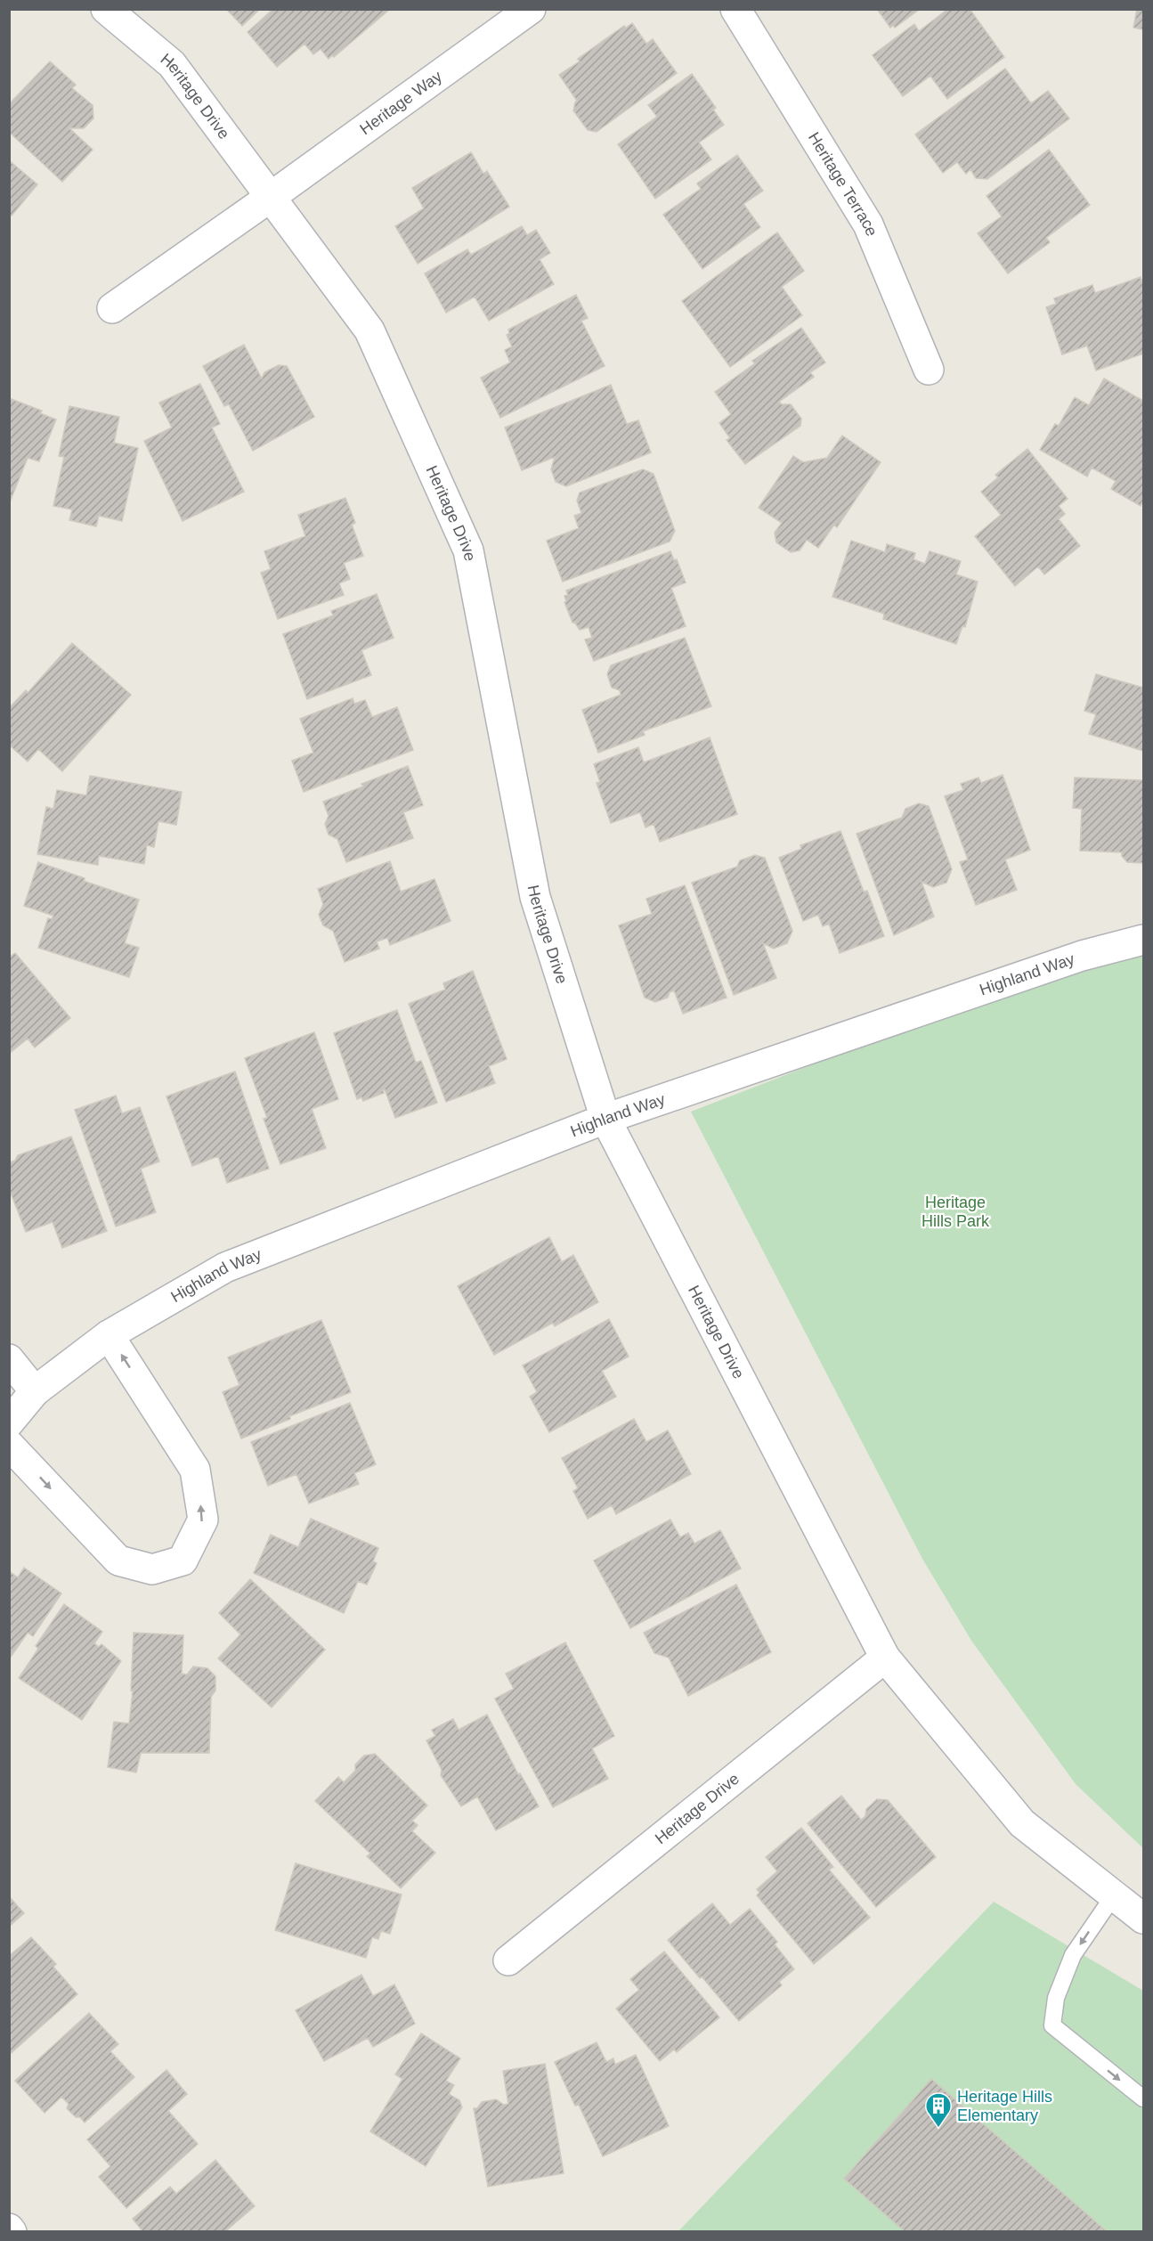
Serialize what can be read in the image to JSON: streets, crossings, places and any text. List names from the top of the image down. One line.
{"streets":{"street":["Heritage Drive","Heritage Way","Heritage Terrace","Highland Way"]},"crossings":[["Heritage Drive","Heritage Way"],["Heritage Drive","Highland Way"]],"parks":["Heritage Hills Park"],"places":{"building":["Heritage Hills Elementary"]}}
